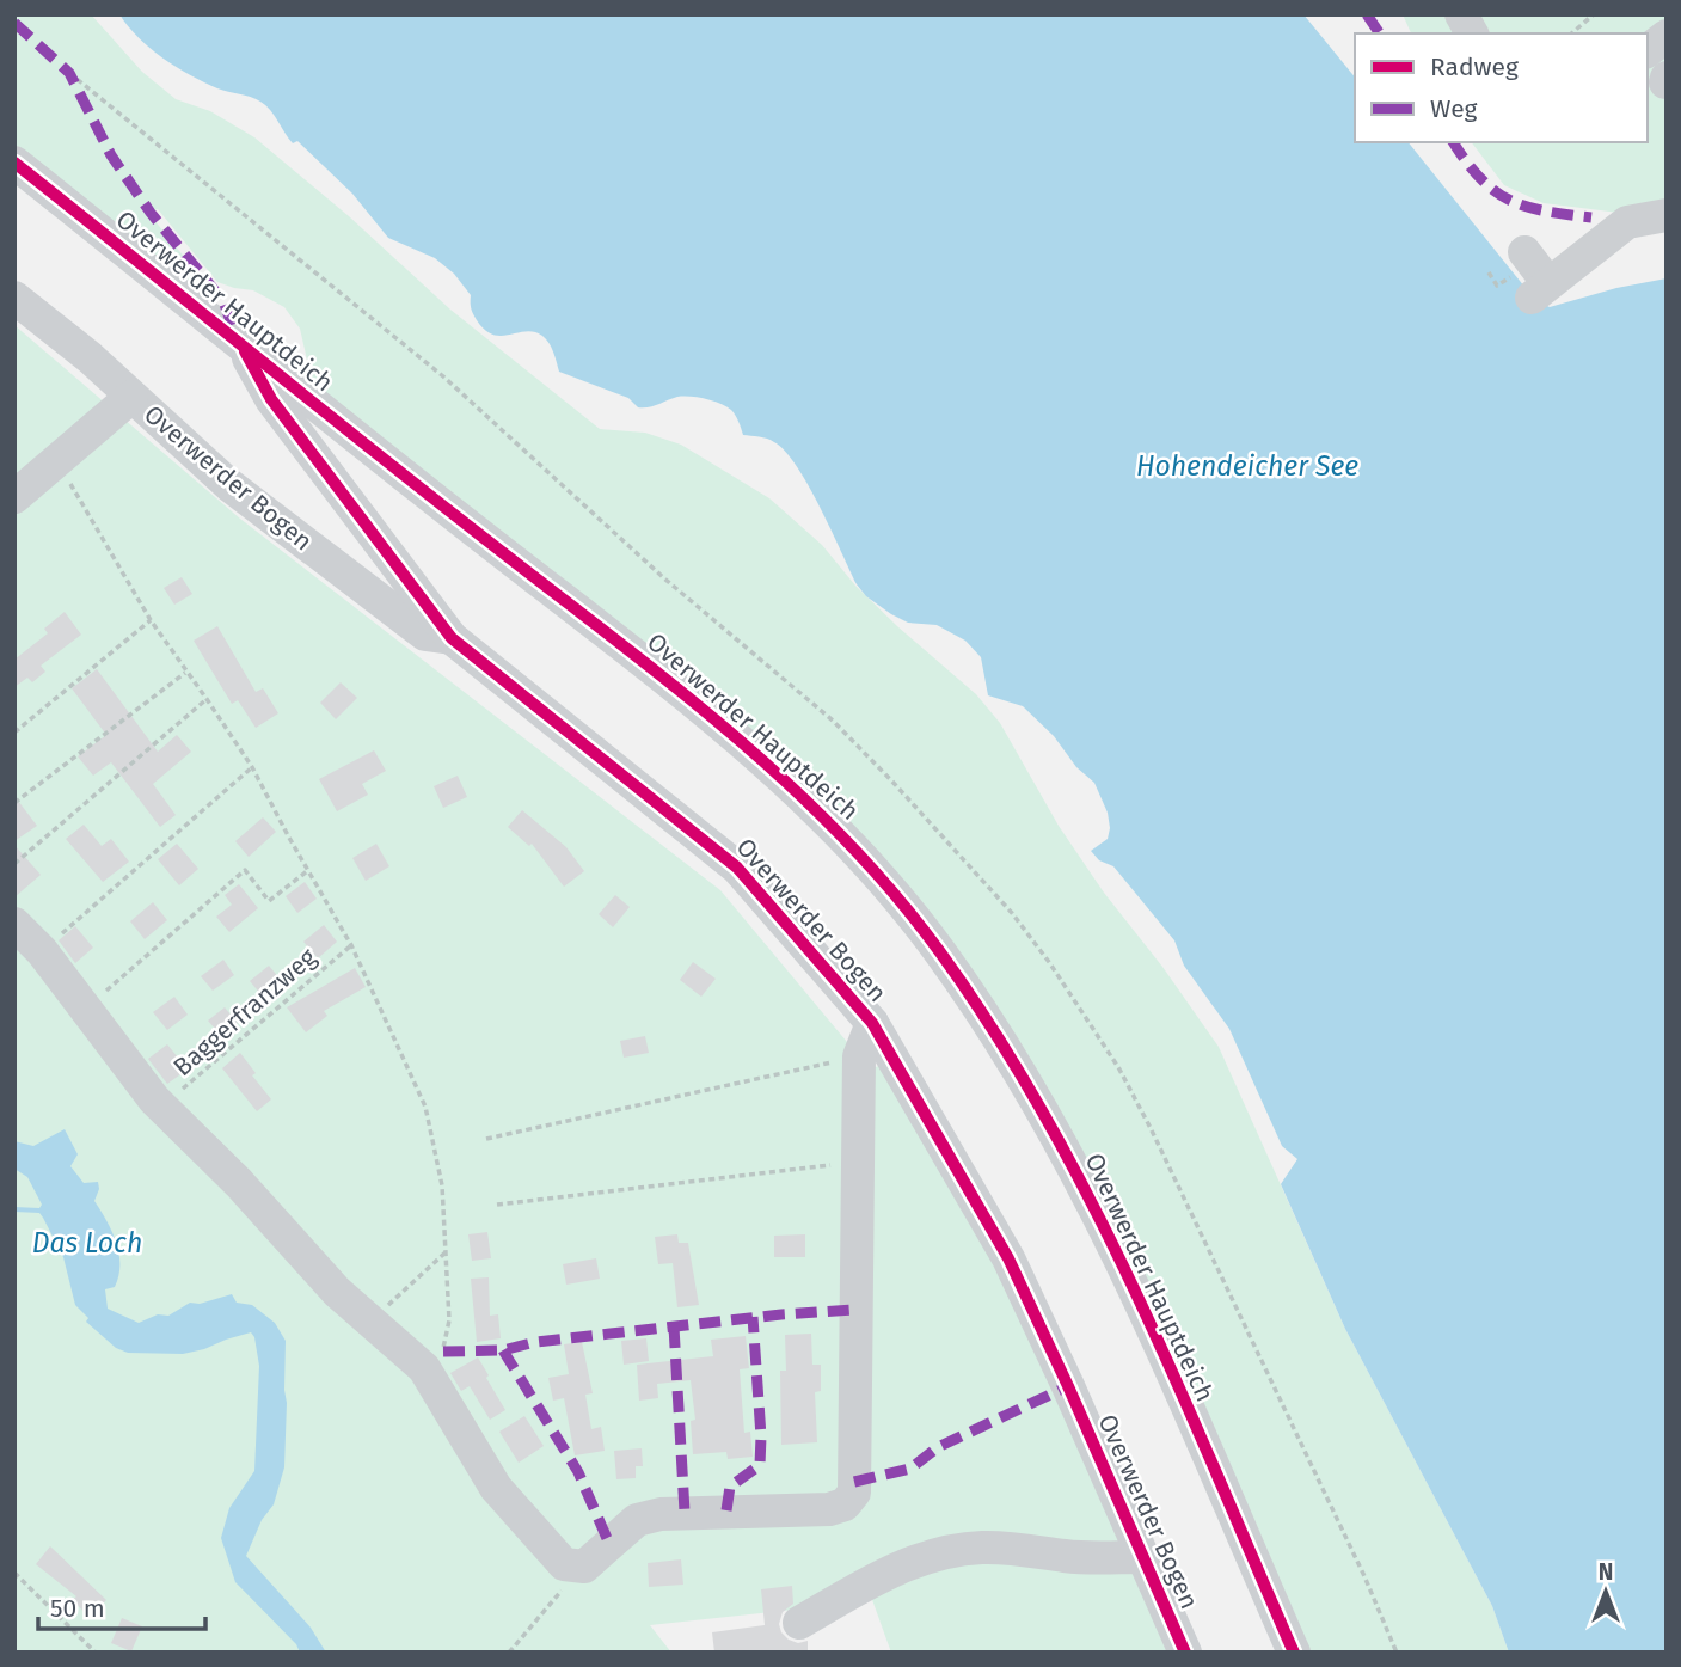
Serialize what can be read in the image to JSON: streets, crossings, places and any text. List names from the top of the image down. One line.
{"streets":{"street":["Overwerder Hauptdeich","Overwerder Bogen"],"path":["Baggerfranzweg"]},"crossings":[["Overwerder Hauptdeich","Overwerder Bogen"]],"water":["Hohendeicher See","Das Loch"],"legend":["Radweg","Weg"],"scale_bar":"50 m","north":"top"}
